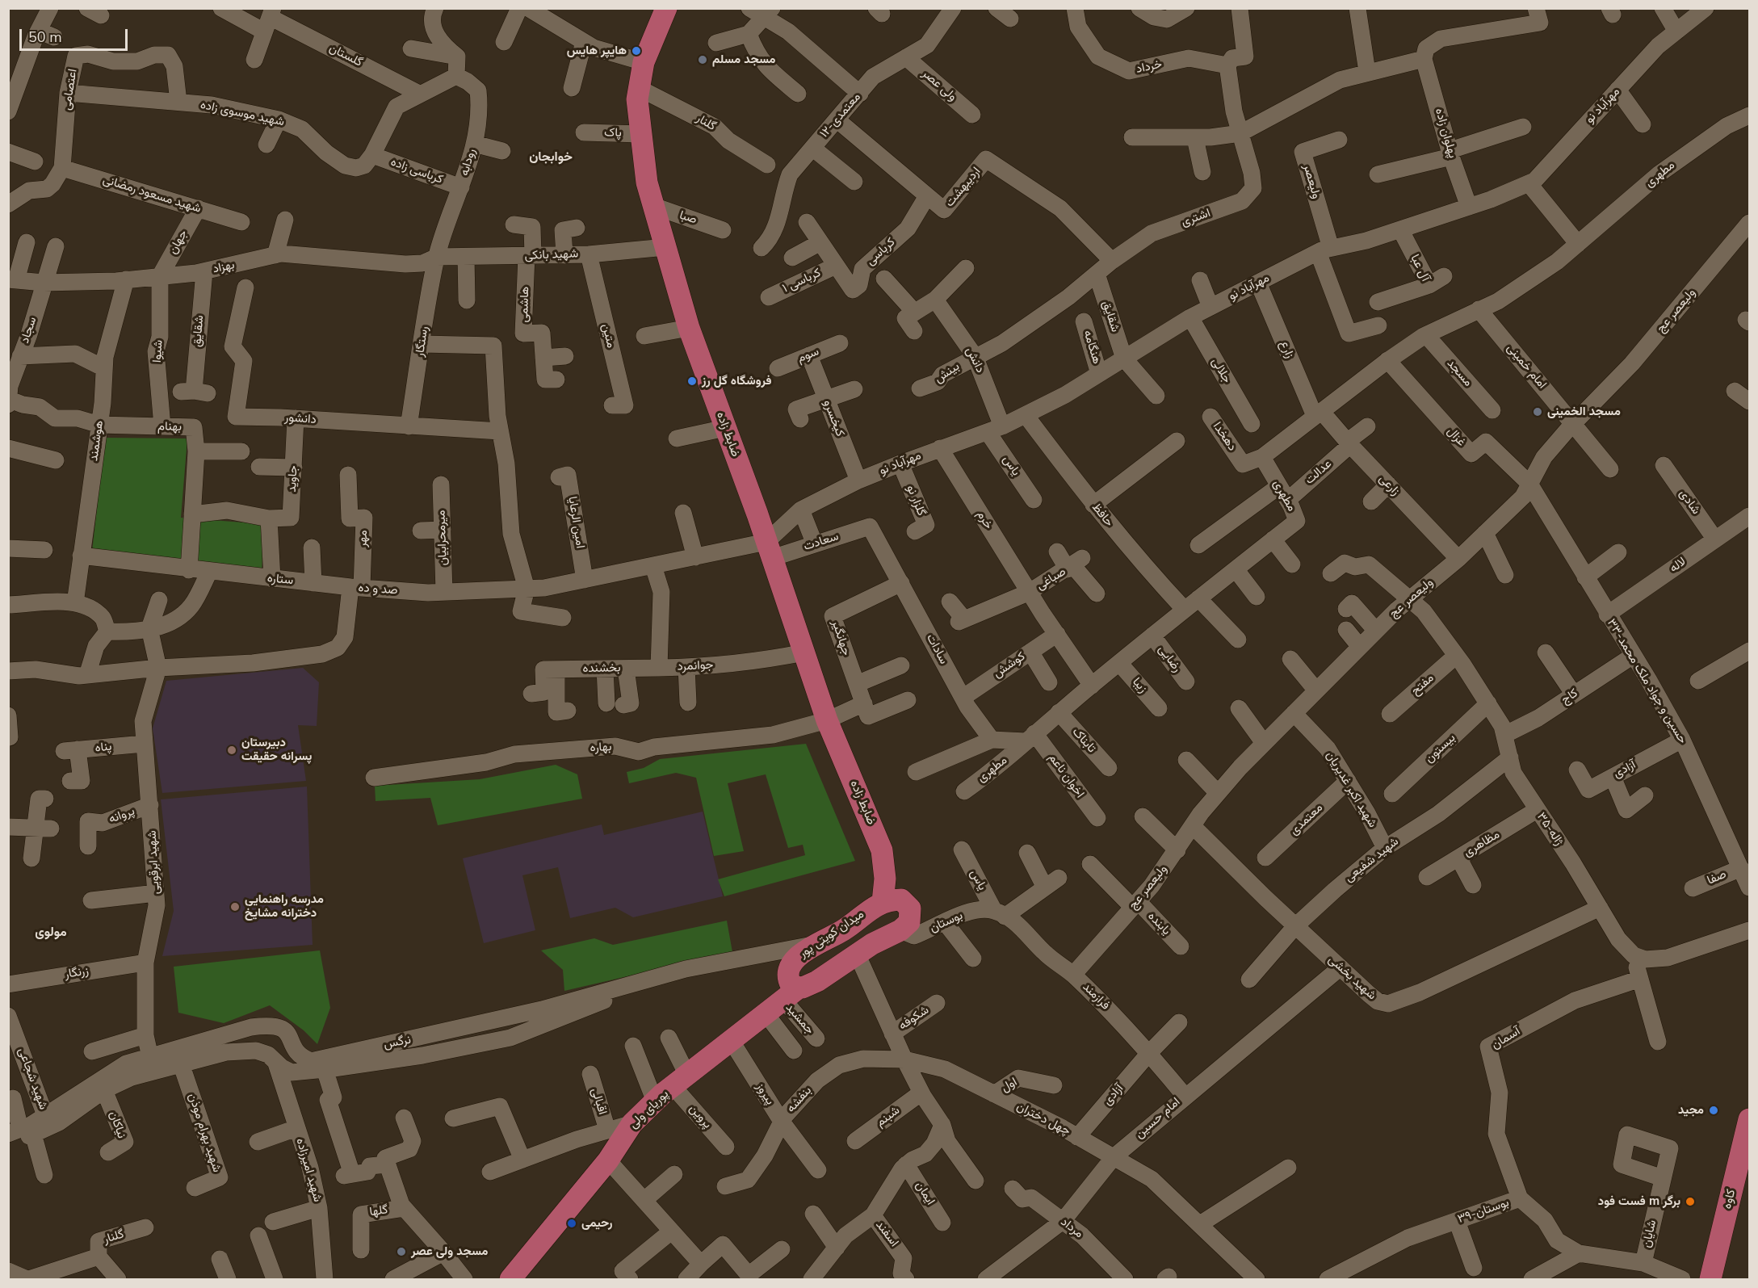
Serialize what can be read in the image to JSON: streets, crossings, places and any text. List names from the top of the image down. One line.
{"streets":{"main road":["ضابط زاده","میدان کویتی پور","پوریای ولی","کاوه"],"street":["گلستان","خرداد","ولی عصر","اعتصامی","مهرآباد نو","شهید موسوی زاده","۱۲-معتمدی","گلنار","پاک","پهلوان زاده","رودابه","کرباسی زاده","مطهری","ولیعصر","اردیبهشت","شهید مسعود رمضانی","صبا","اشتری","جهان","کرباسی","شهید بانکی","بهزاد","آل عبا","کرباسی ۱","هاشمی","ولیعصر عج","شقایق","سجاد","متین","رستگار","هنگامه","زارع","شیوا","سوم","دانش","امام خمینی","جلالی","بینش","مسجد","کیخسرو","دانشور","بهنام","دهخدا","غزال","هوشمند","یاس","عدالت","جاوید","زارعی","گلزار نو","شادی","حافظ","خرم","امین الرعایا","میرمحرابیان","مهر","سعادت","لاله","صباغی","ستاره","صد و ده","جهانگیر","سادات","رضایی","کوشش","جوانمرد","بخشنده","۳۳-حسین و جواد ملک محمد","مفتح","زیبا","کاج","تابناک","پناه","بهاره","بیستون","آزادی","اخوان ناعم","شهید اکبر غدیریان","پروانه","معتمدی","۳۵-ژاله","مظاهری","شهید شفیعی","شهید ابرقویی","صفا","بوستان","یابنده","زرنگار","شهید بخشی","فرازمند","شکوفه","جمشید","آسمان","نرگس","شهید شجاعی","اول","پیروز","بنفشه","اقبالی","پروین","شبنم","امام حسین","چهل دختران","نیاکان","شهید بهرام موذن","شهید امیرزاده","ایمان","گلها","۳۹-بوستان","مرداد","اسفند","شایان"]},"crossings":[["گلستان","شهید موسوی زاده"],["خرداد","اشتری"],["ولی عصر","۱۲-معتمدی"],["اعتصامی","شهید موسوی زاده"],["اعتصامی","شهید مسعود رمضانی"],["مهرآباد نو","پهلوان زاده"],["مهرآباد نو","ولیعصر"],["مهرآباد نو","آل عبا"],["مهرآباد نو","شقایق"],["مهرآباد نو","هنگامه"],["مهرآباد نو","زارع"],["مهرآباد نو","دانش"],["مهرآباد نو","جلالی"],["مهرآباد نو","کیخسرو"],["مهرآباد نو","ضابط زاده"],["مهرآباد نو","یاس"],["مهرآباد نو","گلزار نو"],["مهرآباد نو","حافظ"],["مهرآباد نو","خرم"],["مهرآباد نو","سعادت"],["مهرآباد نو","صد و ده"],["شهید موسوی زاده","رودابه"],["شهید موسوی زاده","کرباسی زاده"],["۱۲-معتمدی","اردیبهشت"],["گلنار","ضابط زاده"],["پاک","ضابط زاده"],["رودابه","کرباسی زاده"],["رودابه","شهید بانکی"],["رودابه","بهزاد"],["رودابه","رستگار"],["مطهری","زارع"],["مطهری","امام خمینی"],["مطهری","مسجد"],["مطهری","دهخدا"],["مطهری","غزال"],["مطهری","عدالت"],["مطهری","زارعی"],["مطهری","حافظ"],["مطهری","خرم"],["مطهری","رضایی"],["مطهری","زیبا"],["مطهری","تابناک"],["مطهری","اخوان ناعم"],["اردیبهشت","اشتری"],["اردیبهشت","کرباسی"],["شهید مسعود رمضانی","جهان"],["صبا","ضابط زاده"],["اشتری","شقایق"],["اشتری","دانش"],["اشتری","بینش"],["جهان","بهزاد"],["جهان","شیوا"],["کرباسی","کرباسی ۱"],["شهید بانکی","بهزاد"],["شهید بانکی","هاشمی"],["شهید بانکی","متین"],["شهید بانکی","رستگار"],["شهید بانکی","ضابط زاده"],["بهزاد","شقایق"],["بهزاد","سجاد"],["بهزاد","رستگار"],["بهزاد","شیوا"],["بهزاد","هوشمند"],["ولیعصر عج","امام خمینی"],["ولیعصر عج","غزال"],["ولیعصر عج","زارعی"],["ولیعصر عج","۳۳-حسین و جواد ملک محمد"],["ولیعصر عج","شهید اکبر غدیریان"],["ولیعصر عج","۳۵-ژاله"],["ولیعصر عج","یابنده"],["ولیعصر عج","شهید بخشی"],["ولیعصر عج","فرازمند"],["سجاد","بهنام"],["رستگار","دانشور"],["زارع","زارعی"],["شیوا","بهنام"],["سوم","کیخسرو"],["دانش","بینش"],["دانش","یاس"],["دانشور","جاوید"],["بهنام","هوشمند"],["بهنام","جاوید"],["بهنام","ستاره"],["ضابط زاده","سعادت"],["ضابط زاده","صد و ده"],["ضابط زاده","جوانمرد"],["ضابط زاده","بهاره"],["غزال","۳۳-حسین و جواد ملک محمد"],["هوشمند","ستاره"],["یاس","بوستان"],["یاس","فرازمند"],["عدالت","زارعی"],["شادی","لاله"],["خرم","صباغی"],["خرم","کوشش"],["امین الرعایا","صد و ده"],["میرمحرابیان","صد و ده"],["مهر","ستاره"],["مهر","صد و ده"],["سعادت","صد و ده"],["سعادت","سادات"],["لاله","۳۳-حسین و جواد ملک محمد"],["ستاره","صد و ده"],["صد و ده","جوانمرد"],["صد و ده","شهید ابرقویی"],["جهانگیر","سادات"],["سادات","کوشش"],["جوانمرد","بخشنده"],["۳۳-حسین و جواد ملک محمد","کاج"],["۳۳-حسین و جواد ملک محمد","آزادی"],["۳۳-حسین و جواد ملک محمد","صفا"],["مفتح","۳۵-ژاله"],["کاج","۳۵-ژاله"],["پناه","شهید ابرقویی"],["بیستون","۳۵-ژاله"],["آزادی","فرازمند"],["آزادی","چهل دختران"],["شهید اکبر غدیریان","معتمدی"],["شهید اکبر غدیریان","شهید شفیعی"],["پروانه","شهید ابرقویی"],["۳۵-ژاله","مظاهری"],["۳۵-ژاله","شهید شفیعی"],["۳۵-ژاله","شهید بخشی"],["شهید شفیعی","شهید بخشی"],["شهید ابرقویی","زرنگار"],["شهید ابرقویی","نرگس"],["بوستان","فرازمند"],["میدان کویتی پور","جمشید"],["میدان کویتی پور","نرگس"],["میدان کویتی پور","پوریای ولی"],["شهید بخشی","امام حسین"],["فرازمند","امام حسین"],["جمشید","پوریای ولی"],["آسمان","۳۹-بوستان"],["نرگس","شهید شجاعی"],["نرگس","نیاکان"],["نرگس","شهید بهرام موذن"],["نرگس","شهید امیرزاده"],["اول","چهل دختران"],["پیروز","بنفشه"],["پیروز","پوریای ولی"],["بنفشه","چهل دختران"],["پوریای ولی","پروین"],["امام حسین","چهل دختران"],["امام حسین","مرداد"],["۳۹-بوستان","شایان"]],"districts":["خوابجان","مولوی"],"places":["هایپر هایس","مسجد مسلم","فروشگاه گل رز","مسجد الخمینی","دبیرستان پسرانه حقیقت","مدرسه راهنمایی دخترانه مشایخ","مجید","فست فود m برگر","رحیمی","مسجد ولی عصر"],"scale_bar":"50 m"}
